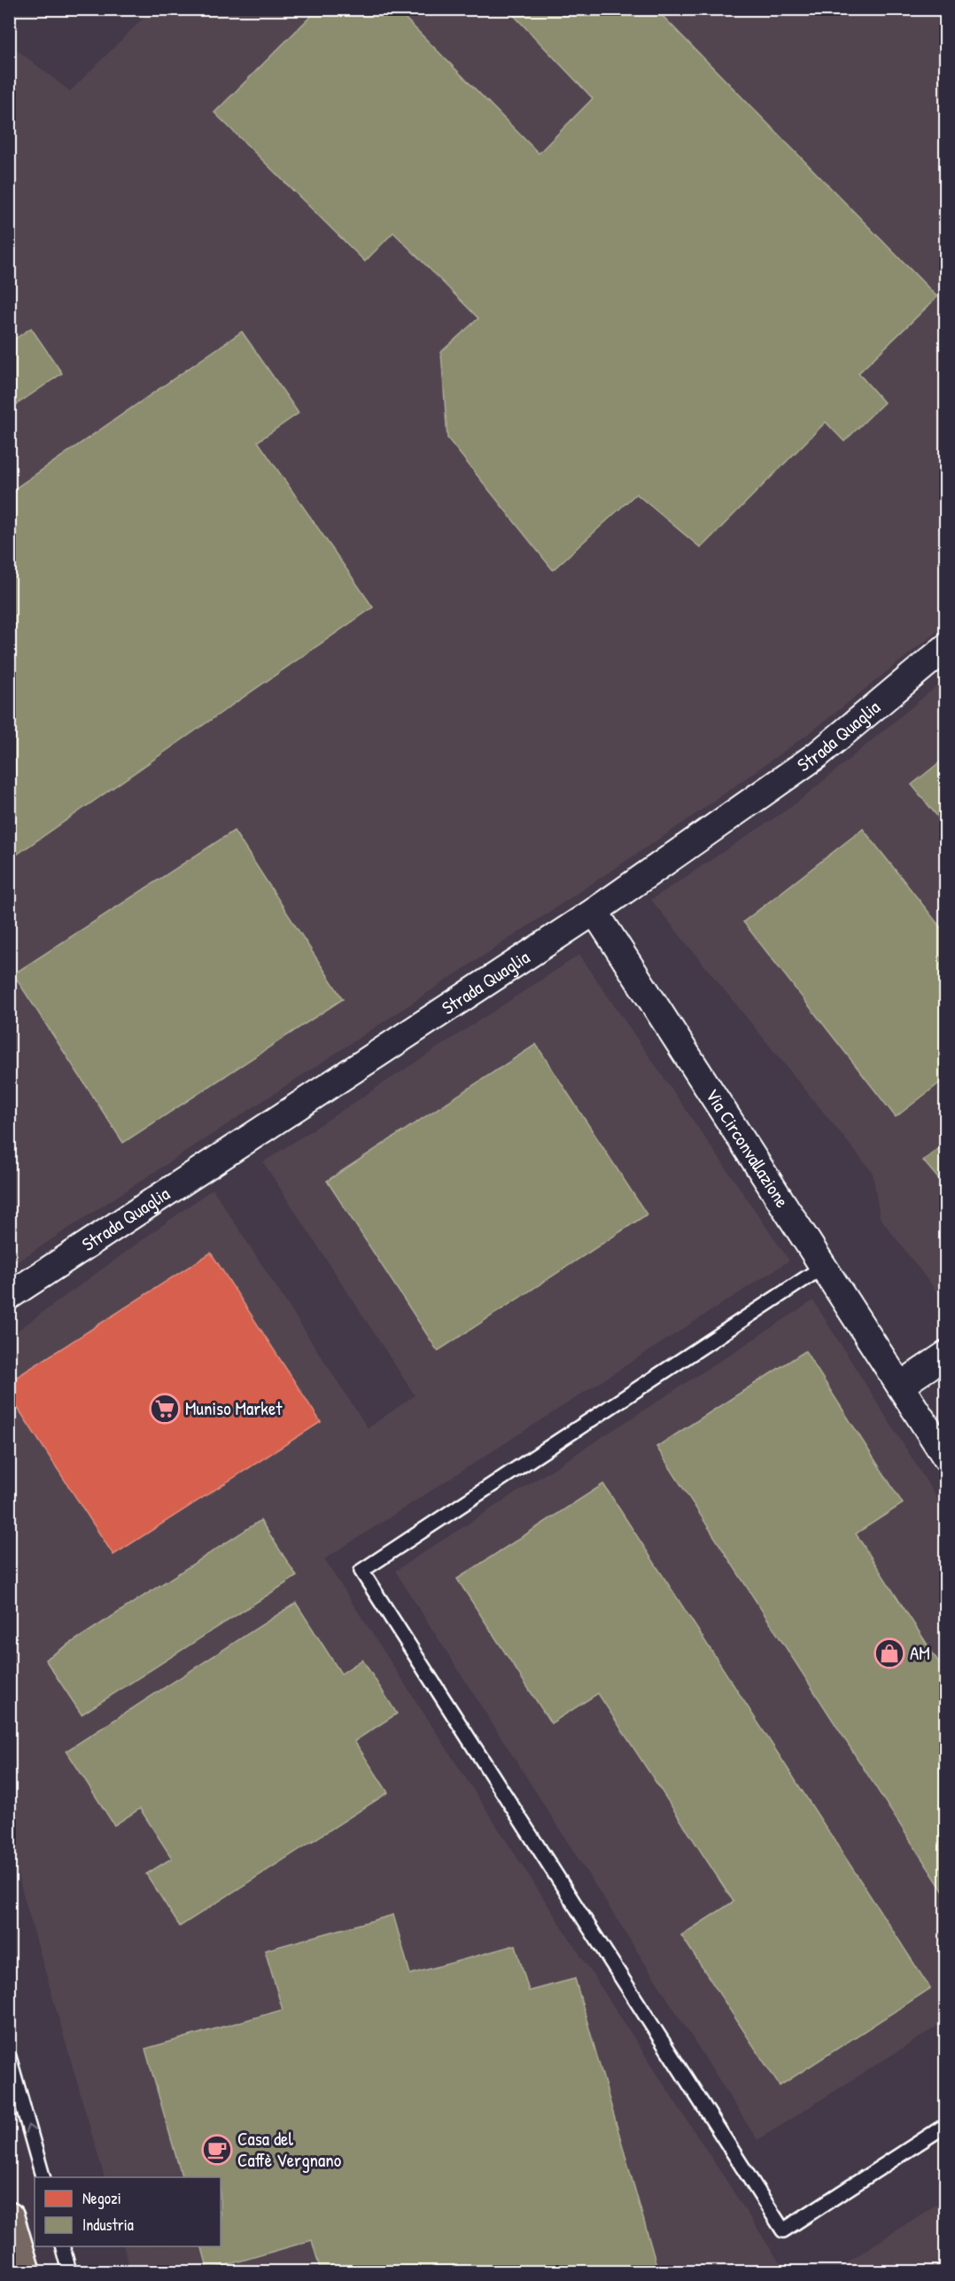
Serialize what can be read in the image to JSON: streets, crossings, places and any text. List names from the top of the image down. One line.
{"streets":{"street":["Strada Quaglia","Via Circonvallazione"]},"crossings":[["Strada Quaglia","Via Circonvallazione"]],"places":{"supermarket":["Muniso Market"],"shop":["AM"],"cafe":["Casa del Caffè Vergnano"]},"legend":["Negozi","Industria"]}
